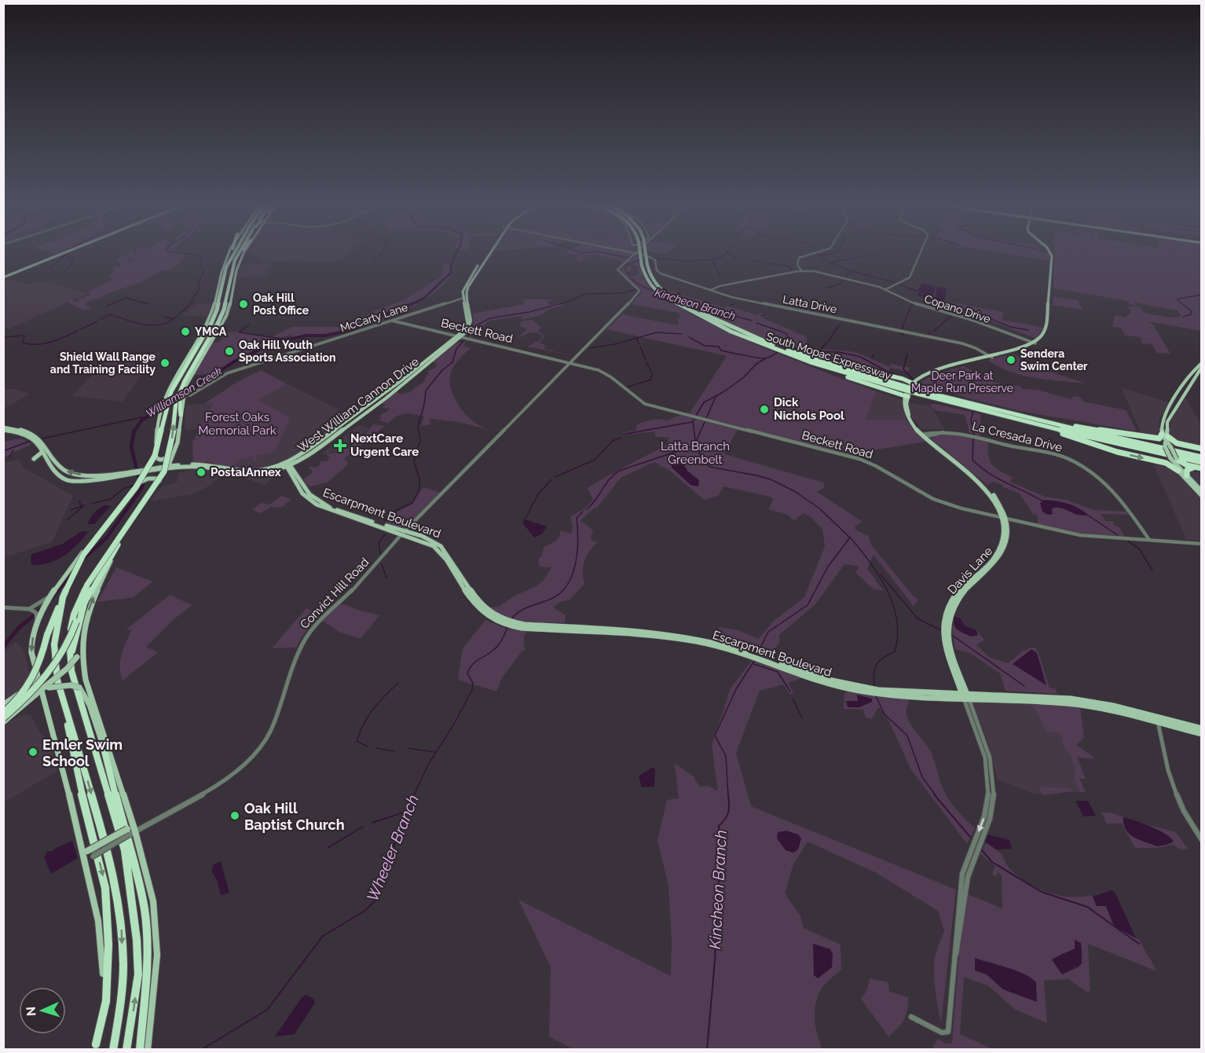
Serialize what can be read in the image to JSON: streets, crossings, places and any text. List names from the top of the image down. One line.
{"streets":{"highway":["South Mopac Expressway"],"main road":["West William Cannon Drive","Escarpment Boulevard","Davis Lane"],"street":["Latta Drive","Copano Drive","McCarty Lane","Beckett Road","La Cresada Drive","Convict Hill Road"]},"crossings":[["Latta Drive","Copano Drive"],["McCarty Lane","Beckett Road"],["Beckett Road","West William Cannon Drive"],["Beckett Road","La Cresada Drive"],["Beckett Road","Davis Lane"],["Beckett Road","Convict Hill Road"],["West William Cannon Drive","Escarpment Boulevard"],["La Cresada Drive","Davis Lane"],["Escarpment Boulevard","Davis Lane"],["Escarpment Boulevard","Convict Hill Road"]],"water":["Kincheon Branch","Williamson Creek","Wheeler Branch"],"parks":["Deer Park at Maple Run Preserve","Forest Oaks Memorial Park","Latta Branch Greenbelt"],"places":{"other":["Oak Hill Post Office","YMCA","Oak Hill Youth Sports Association","Sendera Swim Center","Shield Wall Range and Training Facility","Dick Nichols Pool","PostalAnnex","Emler Swim School","Oak Hill Baptist Church"],"health":["NextCare Urgent Care"]},"north":"left"}
